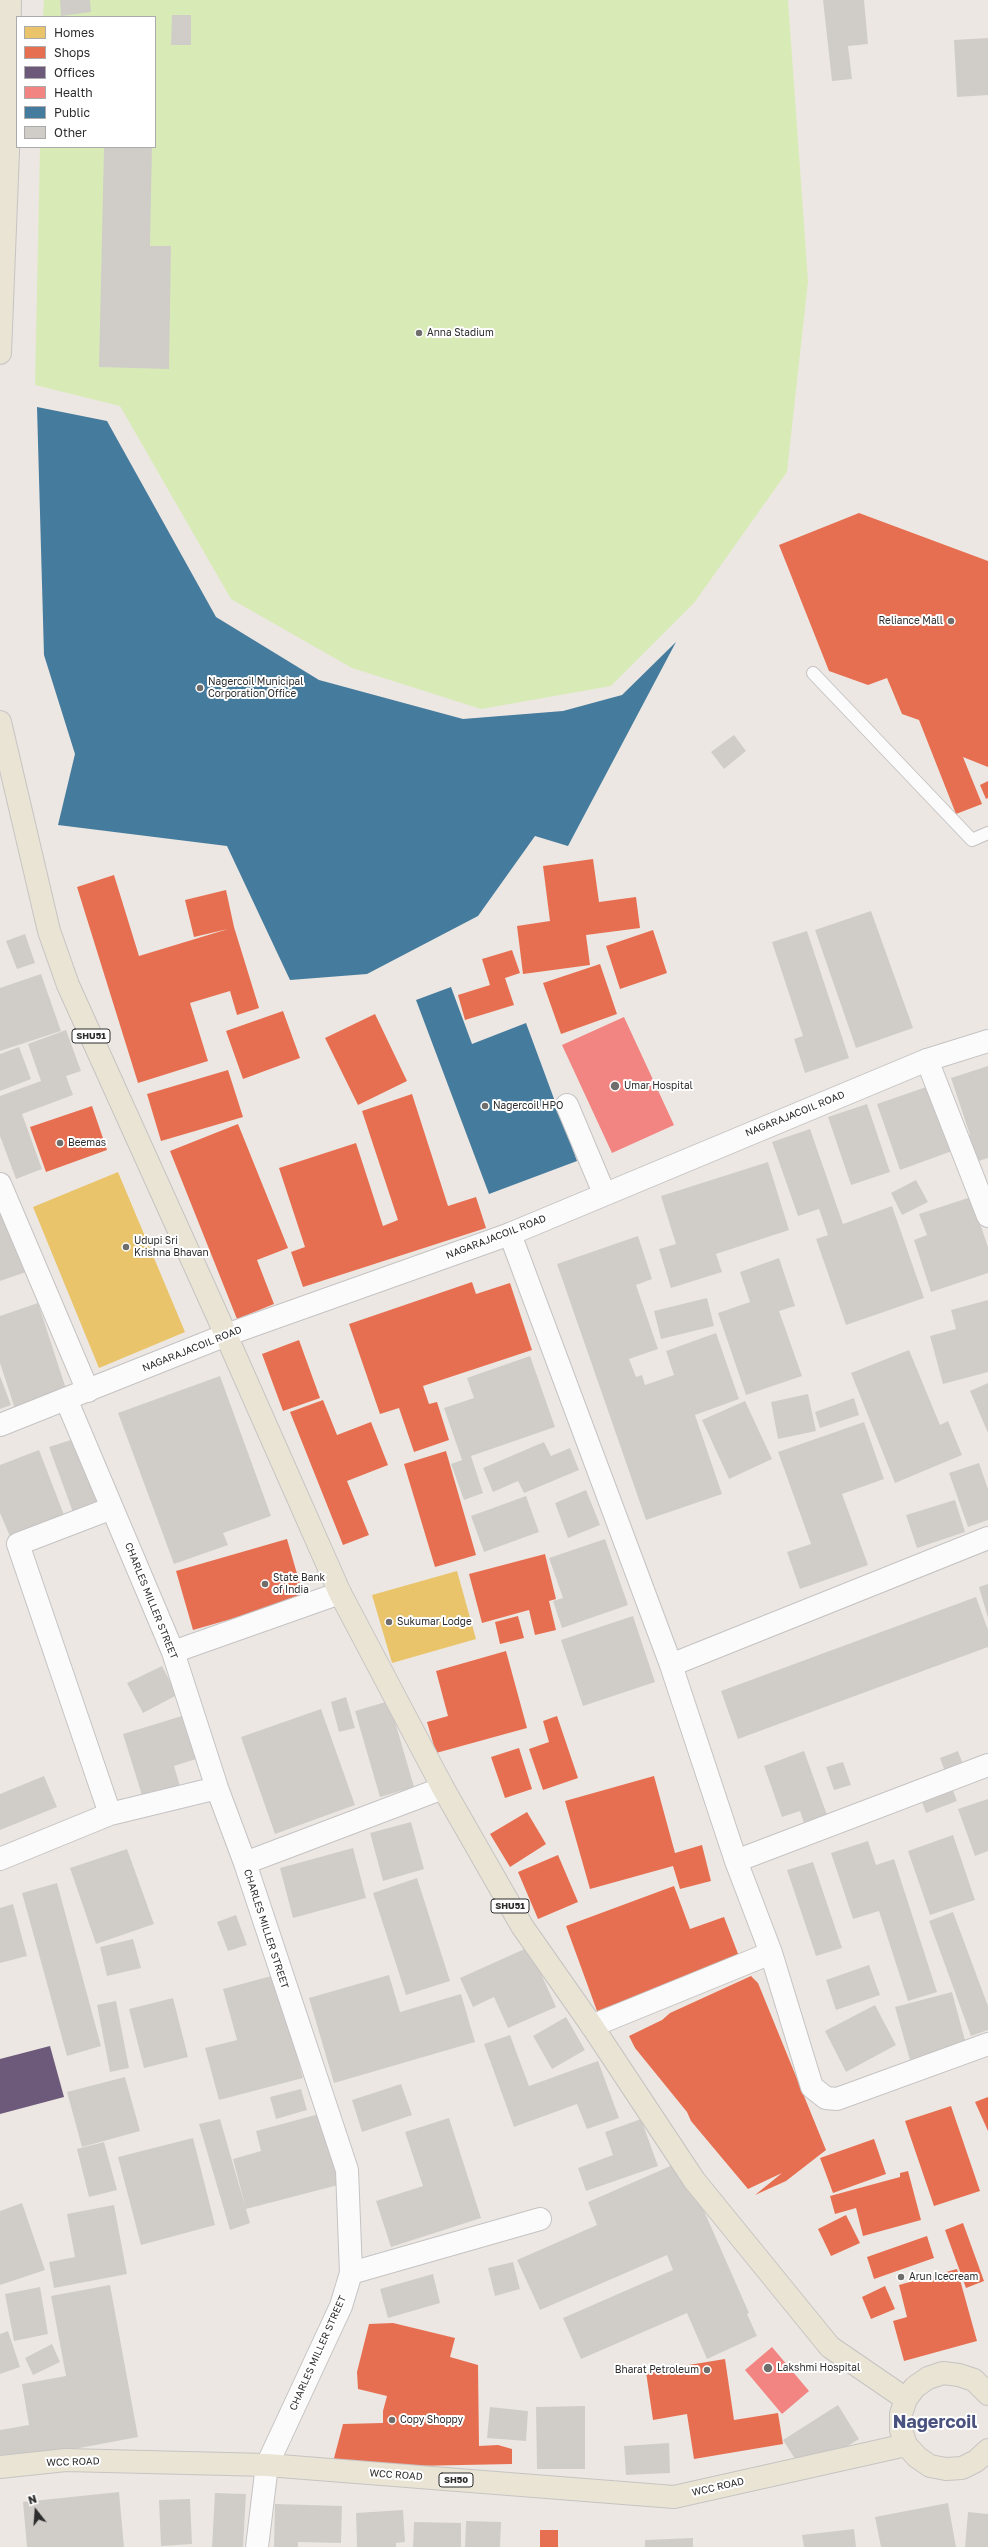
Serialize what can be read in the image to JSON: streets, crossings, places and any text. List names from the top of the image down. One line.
{"streets":{"main road":["SHU51","WCC ROAD","SH50"],"street":["NAGARAJACOIL ROAD","CHARLES MILLER STREET"]},"crossings":[["SHU51","NAGARAJACOIL ROAD"],["NAGARAJACOIL ROAD","CHARLES MILLER STREET"],["CHARLES MILLER STREET","WCC ROAD"]],"districts":["Nagercoil"],"places":["Anna Stadium","Reliance Mall","Nagercoil Municipal Corporation Office","Umar Hospital","Nagercoil HPO","Beemas","Udupi Sri Krishna Bhavan","State Bank of India","Sukumar Lodge","Arun Icecream","Lakshmi Hospital","Bharat Petroleum","Copy Shoppy"],"legend":["Homes","Shops","Offices","Health","Public","Other"],"north":"top"}
